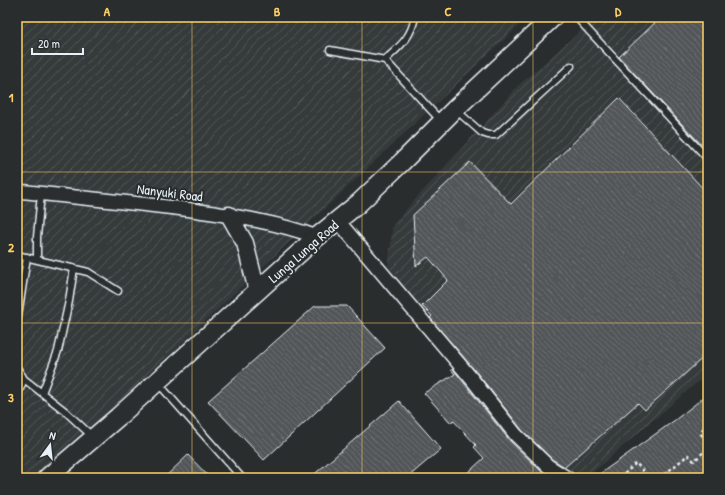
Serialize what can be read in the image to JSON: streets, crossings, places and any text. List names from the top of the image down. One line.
{"streets":{"main road":["Lunga Lunga Road"],"street":["Nanyuki Road"]},"crossings":[["Nanyuki Road","Lunga Lunga Road"]],"scale_bar":"20 m","north":"top","grid":{"columns":["A","B","C","D"],"rows":["1","2","3"]}}
